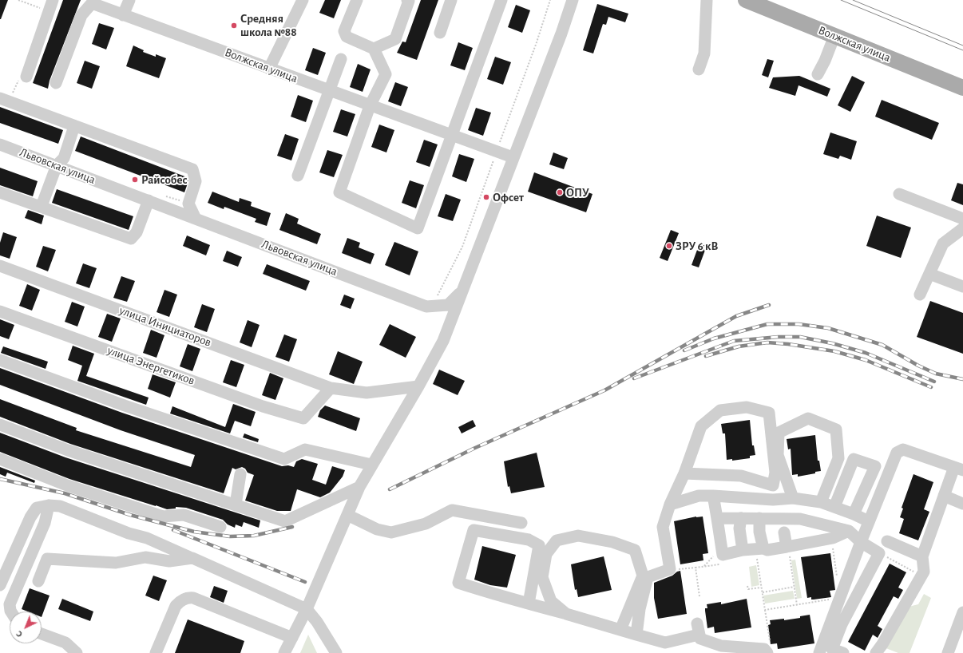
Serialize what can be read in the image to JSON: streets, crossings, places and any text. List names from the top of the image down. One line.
{"streets":{"main road":["Волжская улица"],"street":["Львовская улица","улица Инициаторов","улица Энергетиков"]},"crossings":[["Волжская улица","Львовская улица"],["улица Инициаторов","улица Энергетиков"]],"places":["Средняя школа №88","Райсобес","ОПУ","Офсет","ЗРУ 6 кВ"],"north":"bottom left"}
